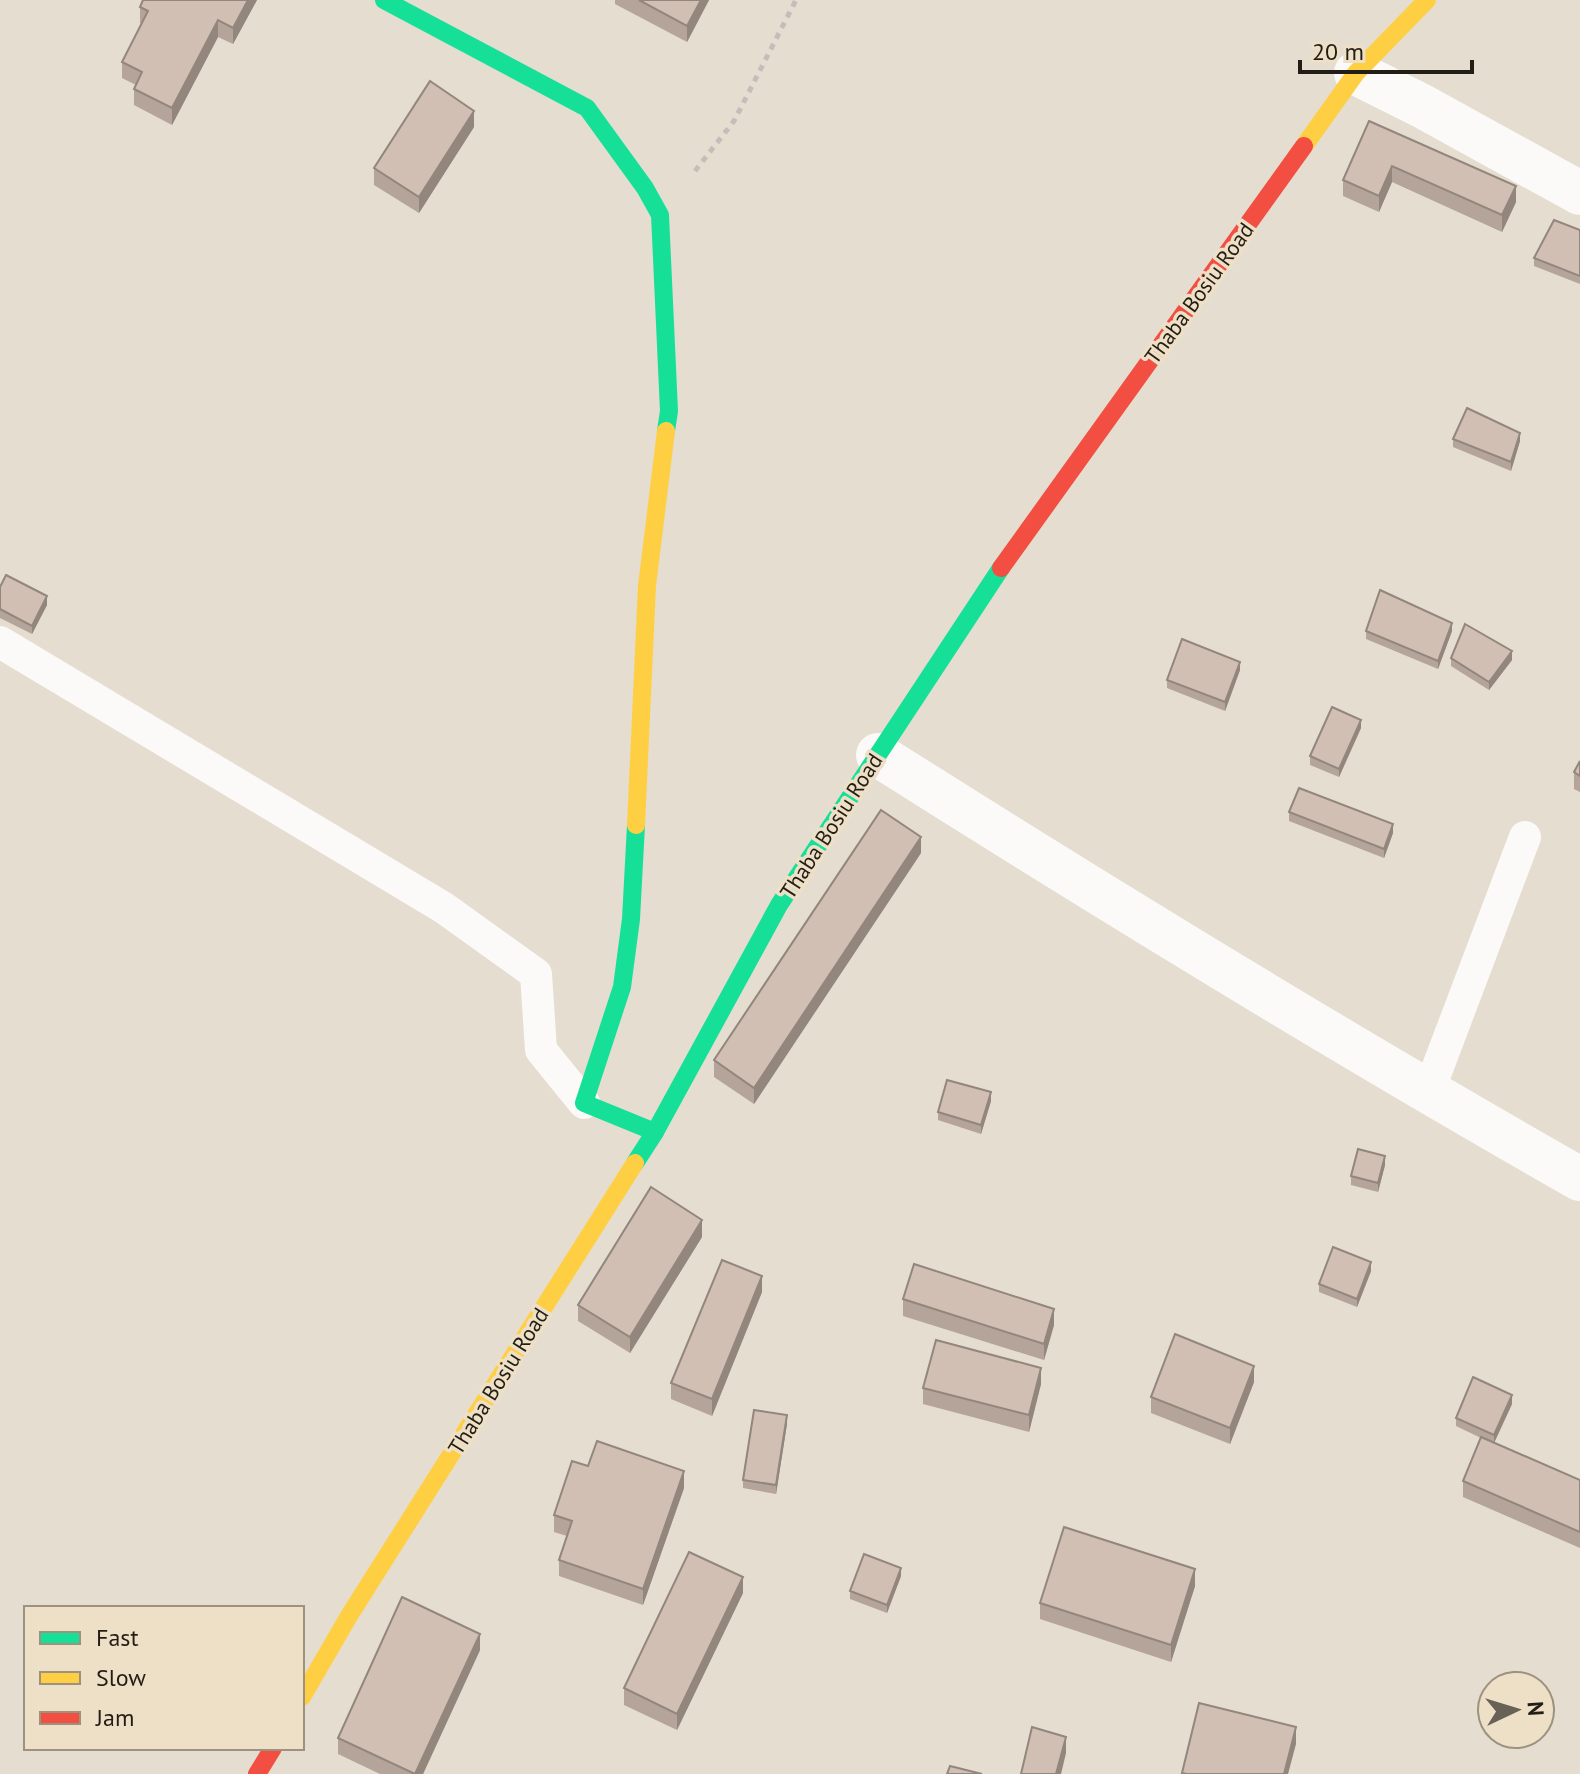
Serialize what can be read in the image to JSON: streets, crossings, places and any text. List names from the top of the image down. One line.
{"streets":{"street":["Thaba Bosiu Road"]},"legend":["Fast","Slow","Jam"],"scale_bar":"20 m","north":"right"}
